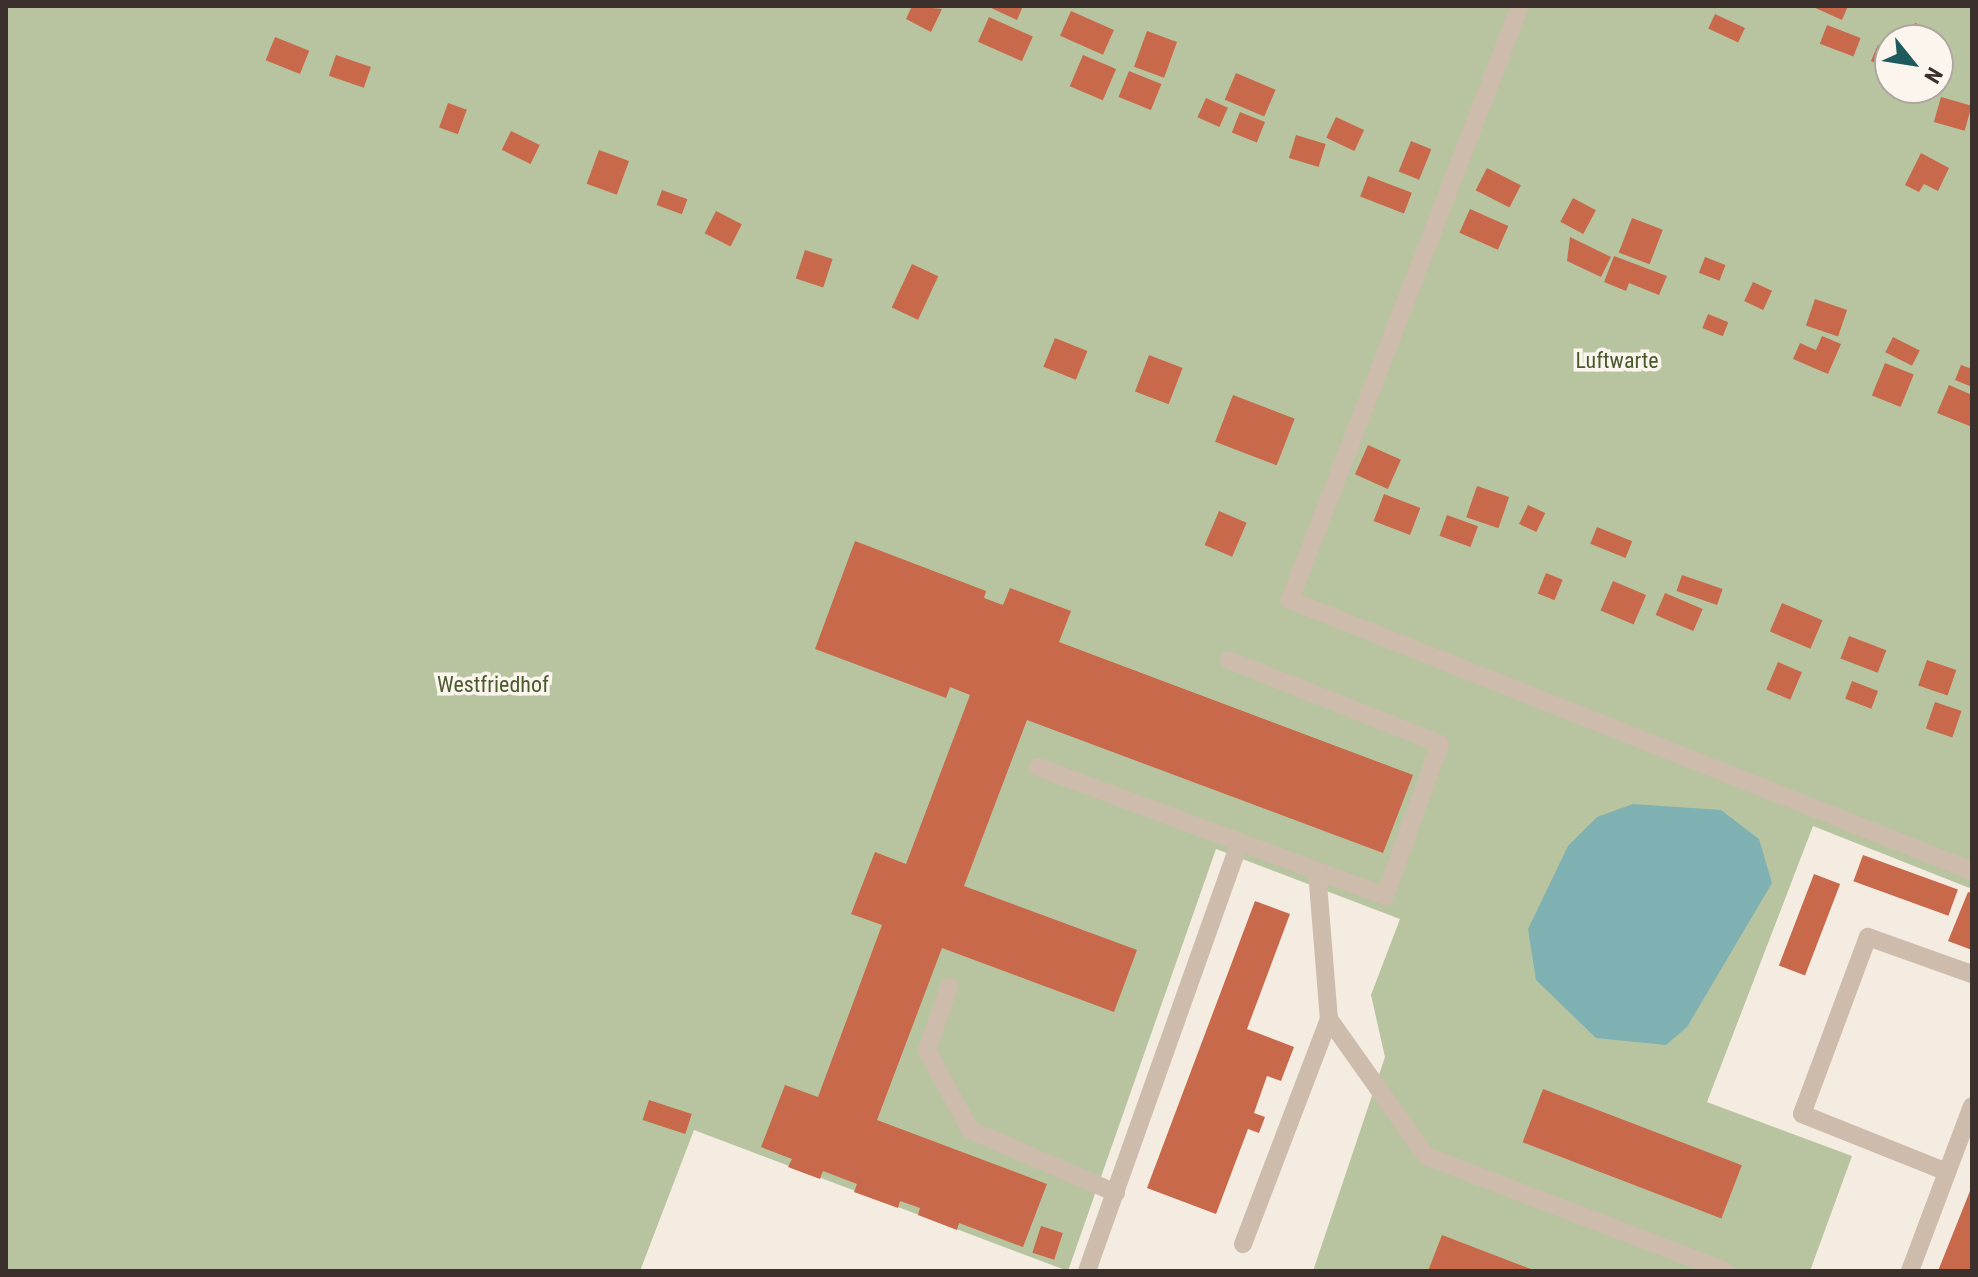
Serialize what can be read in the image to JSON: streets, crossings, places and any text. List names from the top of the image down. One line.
{"parks":["Luftwarte","Westfriedhof"],"north":"bottom right"}
